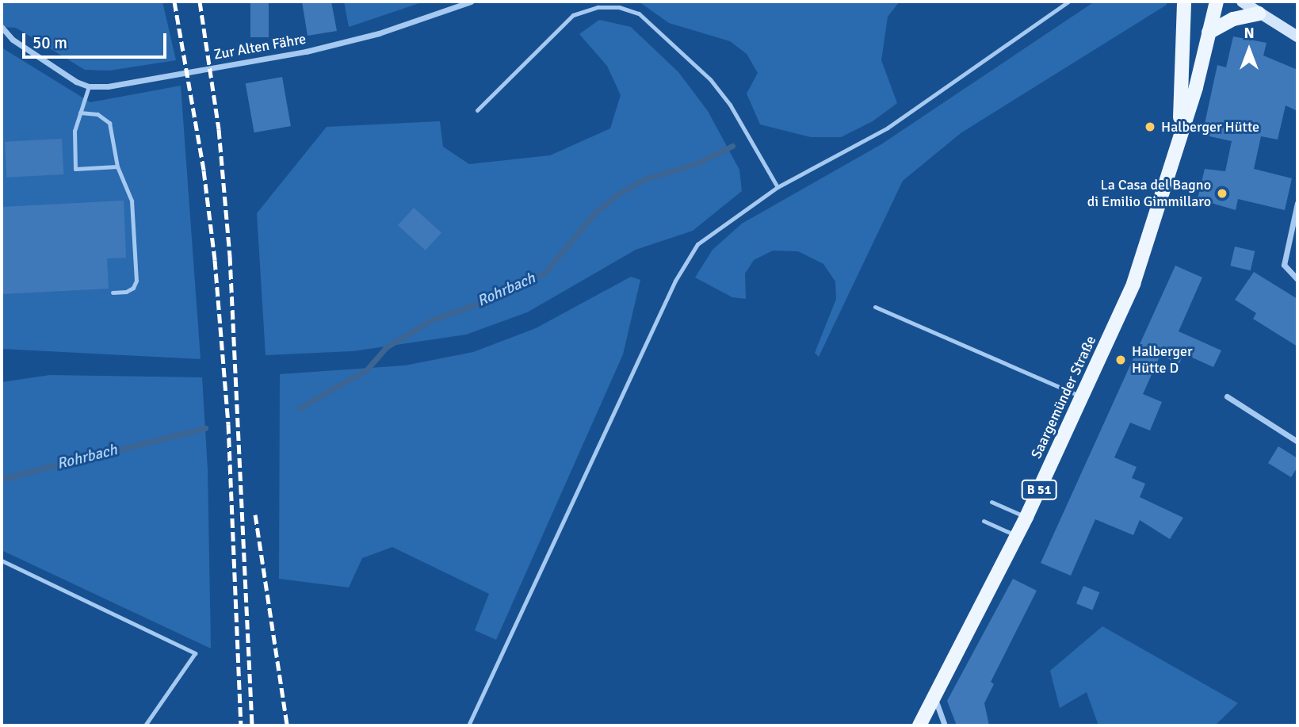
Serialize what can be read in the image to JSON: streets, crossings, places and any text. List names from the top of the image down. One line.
{"streets":{"main road":["Saargemünder Straße","B 51"],"street":["Zur Alten Fähre"]},"crossings":[["Saargemünder Straße","B 51"]],"water":["Rohrbach"],"places":["Halberger Hütte","La Casa del Bagno di Emilio Gimmillaro","Halberger Hütte D"],"scale_bar":"50 m","north":"top"}
